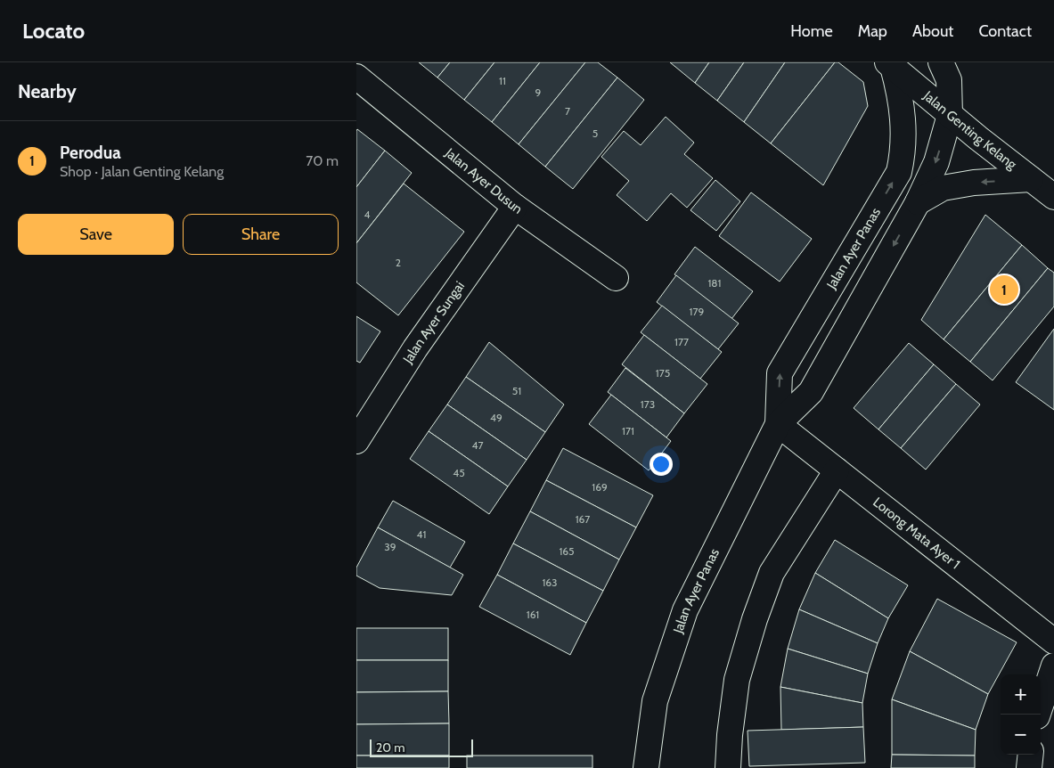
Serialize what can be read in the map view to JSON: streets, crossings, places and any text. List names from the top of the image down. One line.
{"streets":{"street":["Jalan Genting Kelang","Jalan Ayer Dusun","Jalan Ayer Panas","Jalan Ayer Sungai","Lorong Mata Ayer 1"]},"crossings":[["Jalan Genting Kelang","Jalan Ayer Panas"],["Jalan Ayer Dusun","Jalan Ayer Sungai"],["Jalan Ayer Panas","Lorong Mata Ayer 1"]],"house_numbers":["11","9","7","5","4","2","181","179","177","175","51","173","49","171","47","45","169","167","41","39","165","163","161"],"scale_bar":"20 m","page":{"header":"Locato","nav":["Home","Map","About","Contact"],"heading":"Nearby","list":[{"mark":"1","name":"Perodua","note":"Shop · Jalan Genting Kelang","value":"70 m"}],"buttons":["Save","Share"],"pins":"1","map_buttons":["+","−"],"scale":"20 m"}}
